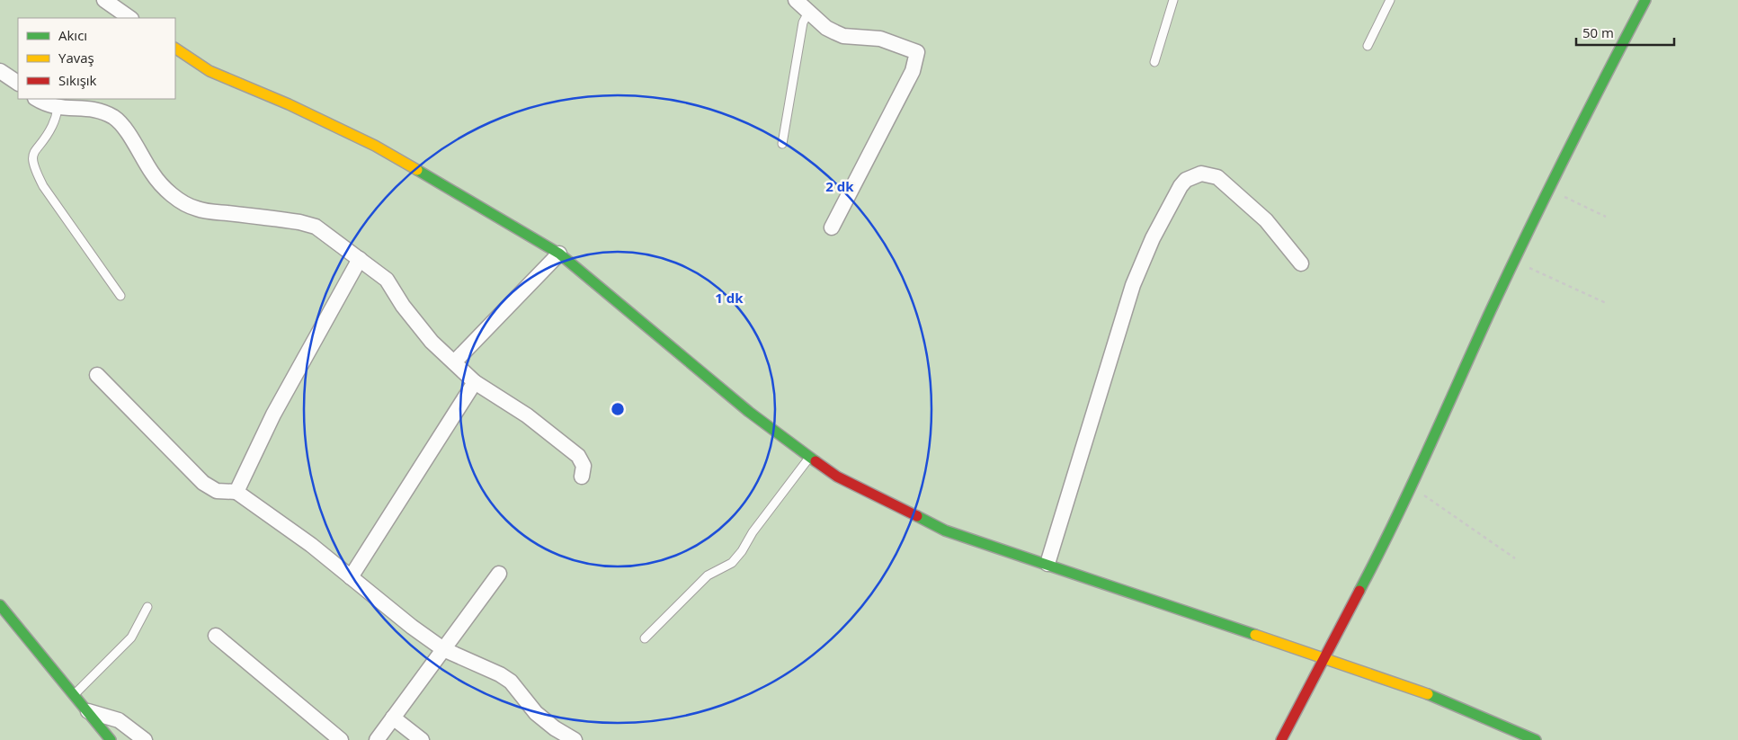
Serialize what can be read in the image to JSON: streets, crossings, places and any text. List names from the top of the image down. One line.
{"legend":["Akıcı","Yavaş","Sıkışık"],"scale_bar":"50 m","rings":["2 dk","1 dk"]}
